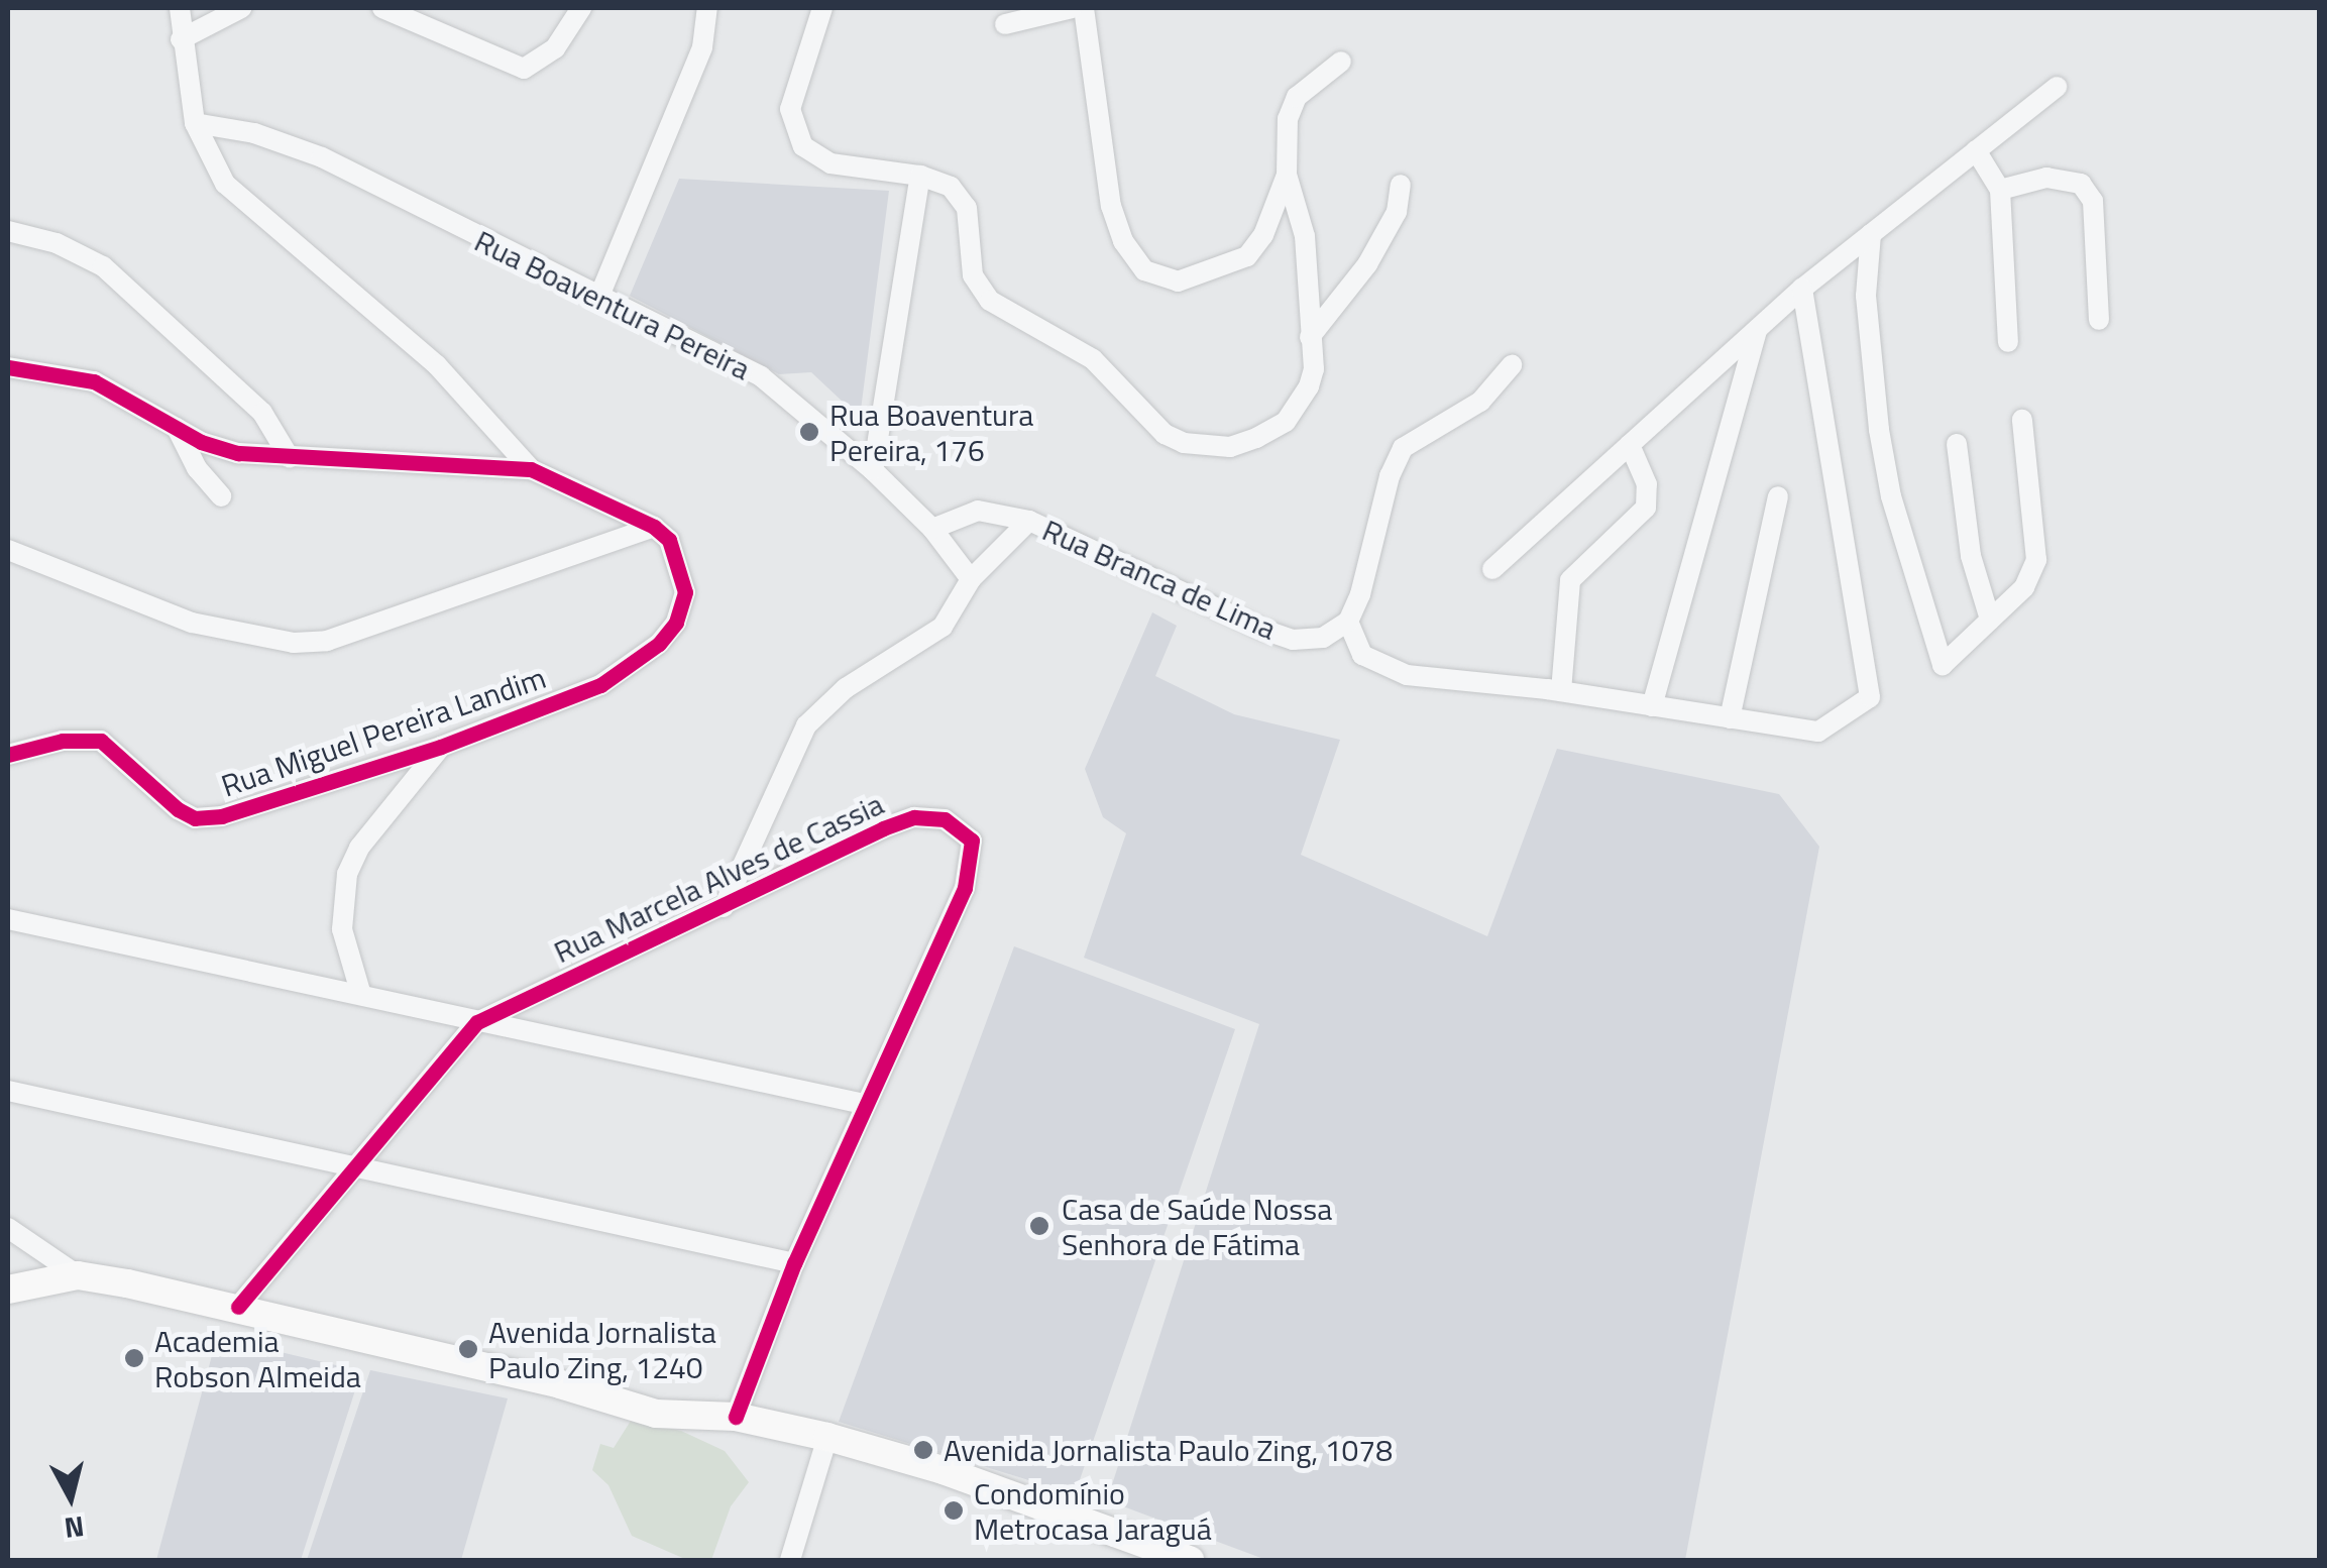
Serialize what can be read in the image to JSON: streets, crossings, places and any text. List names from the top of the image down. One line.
{"streets":{"street":["Rua Boaventura Pereira","Rua Branca de Lima","Rua Miguel Pereira Landim","Rua Marcela Alves de Cassia"]},"crossings":[["Rua Boaventura Pereira","Rua Branca de Lima"],["Rua Branca de Lima","Rua Marcela Alves de Cassia"]],"places":["Rua Boaventura Pereira, 176","Casa de Saúde Nossa Senhora de Fátima","Avenida Jornalista Paulo Zing, 1240","Academia Robson Almeida","Avenida Jornalista Paulo Zing, 1078","Condomínio Metrocasa Jaraguá"],"north":"bottom"}
